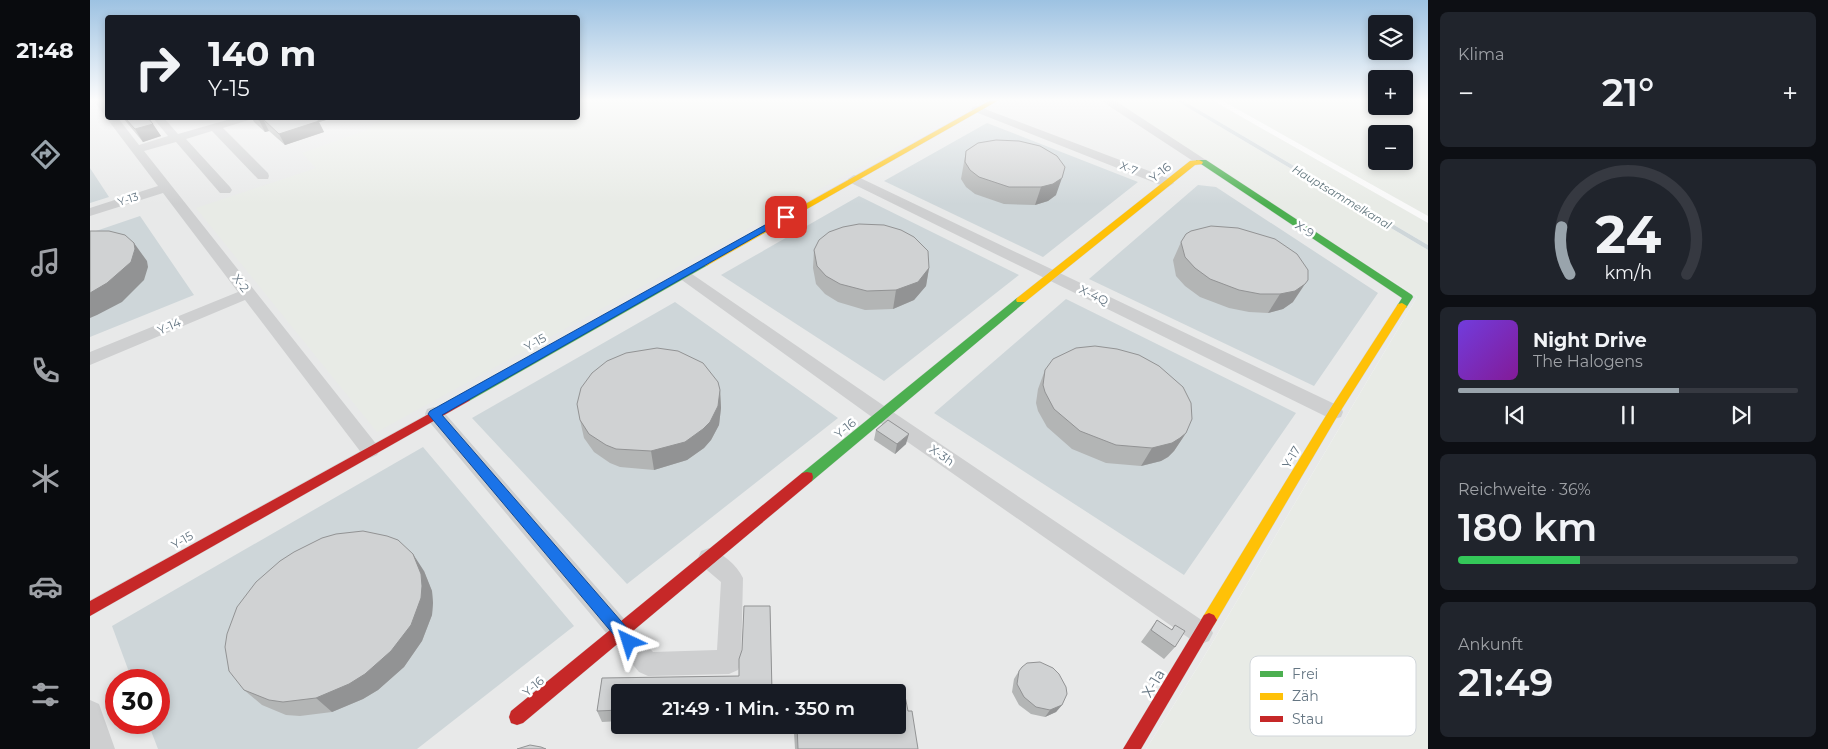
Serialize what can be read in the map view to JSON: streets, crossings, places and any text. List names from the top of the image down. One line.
{"streets":{"street":["X-7","Y-16","Y-13","X-9","X-2","X-4Q","Y-14","Y-15","X-3h","Y-17","X-1a"]},"crossings":[["X-7","Y-16"],["Y-16","X-9"],["Y-16","X-4Q"],["Y-16","X-3h"],["Y-13","X-2"],["X-9","Y-17"],["X-2","Y-14"],["X-2","Y-15"],["X-4Q","Y-15"],["X-4Q","Y-17"],["Y-15","X-3h"],["X-3h","Y-17"],["X-3h","X-1a"],["Y-17","X-1a"]],"water":["Hauptsammelkanal"],"legend":["Frei","Zäh","Stau"],"page":{"tabs":"21:48","tile":["Klima",["Reichweite · 36%","180 km"],["Ankunft","21:49"]],"map_buttons":["+","−"],"turn":["140 m","Y-15"],"heat":["−","21°","+"],"song":["Night Drive","The Halogens"],"limit":"30","trip":"21:49 · 1 Min. · 350 m","gauge":["24","km/h"]}}
